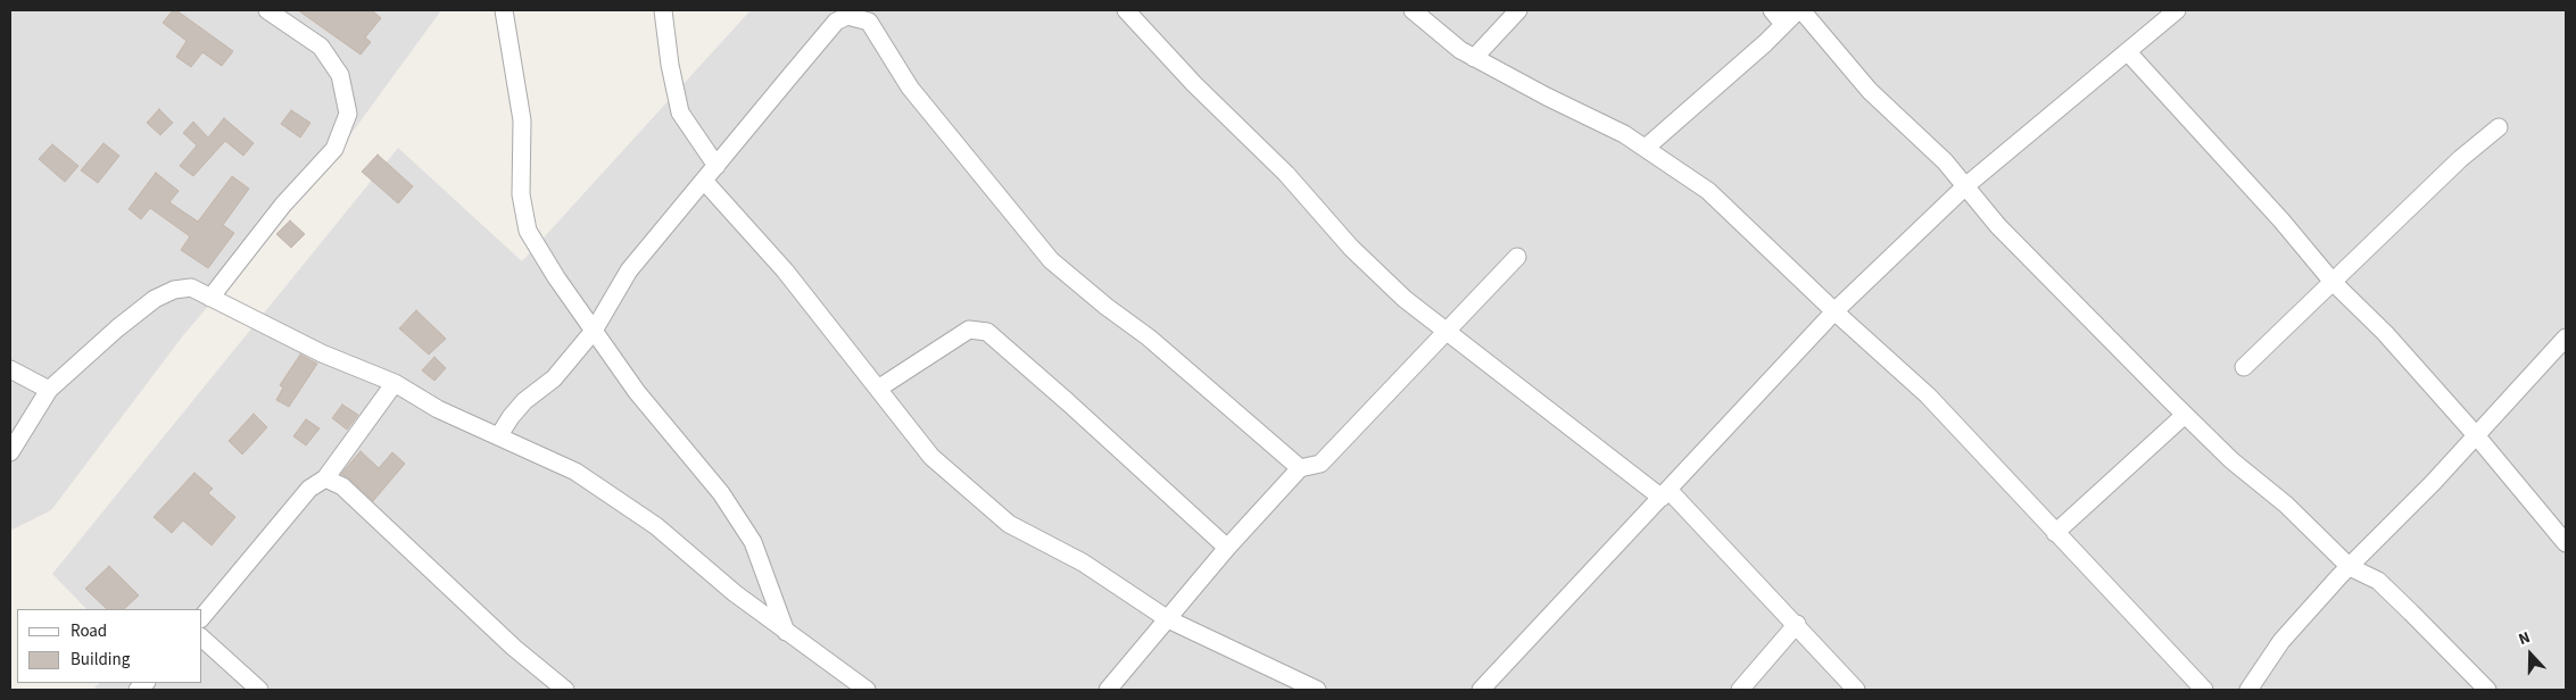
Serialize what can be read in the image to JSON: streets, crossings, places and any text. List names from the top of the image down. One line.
{"legend":["Road","Building"],"north":"top"}
